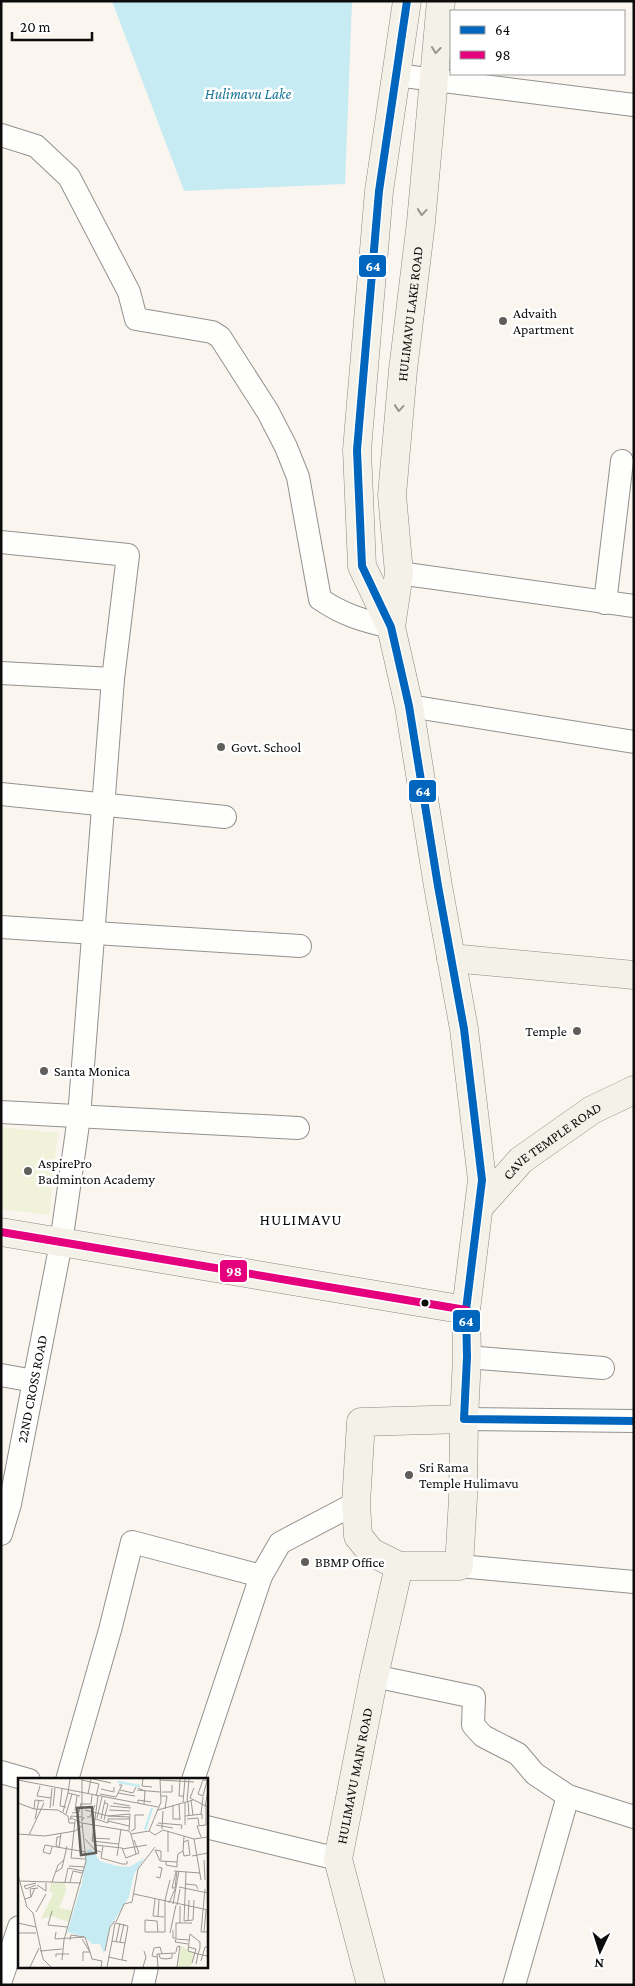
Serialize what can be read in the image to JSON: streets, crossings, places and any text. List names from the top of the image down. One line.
{"streets":{"main road":["HULIMAVU LAKE ROAD","CAVE TEMPLE ROAD","HULIMAVU MAIN ROAD"],"street":["22ND CROSS ROAD"]},"crossings":[["HULIMAVU LAKE ROAD","CAVE TEMPLE ROAD"]],"districts":["HULIMAVU"],"water":["Hulimavu Lake"],"places":["Advaith Apartment","Govt. School","Temple","Santa Monica","AspirePro Badminton Academy","Sri Rama Temple Hulimavu","BBMP Office"],"lines":["transit line 64","transit line 98"],"legend":["64","98"],"scale_bar":"20 m","north":"bottom"}
